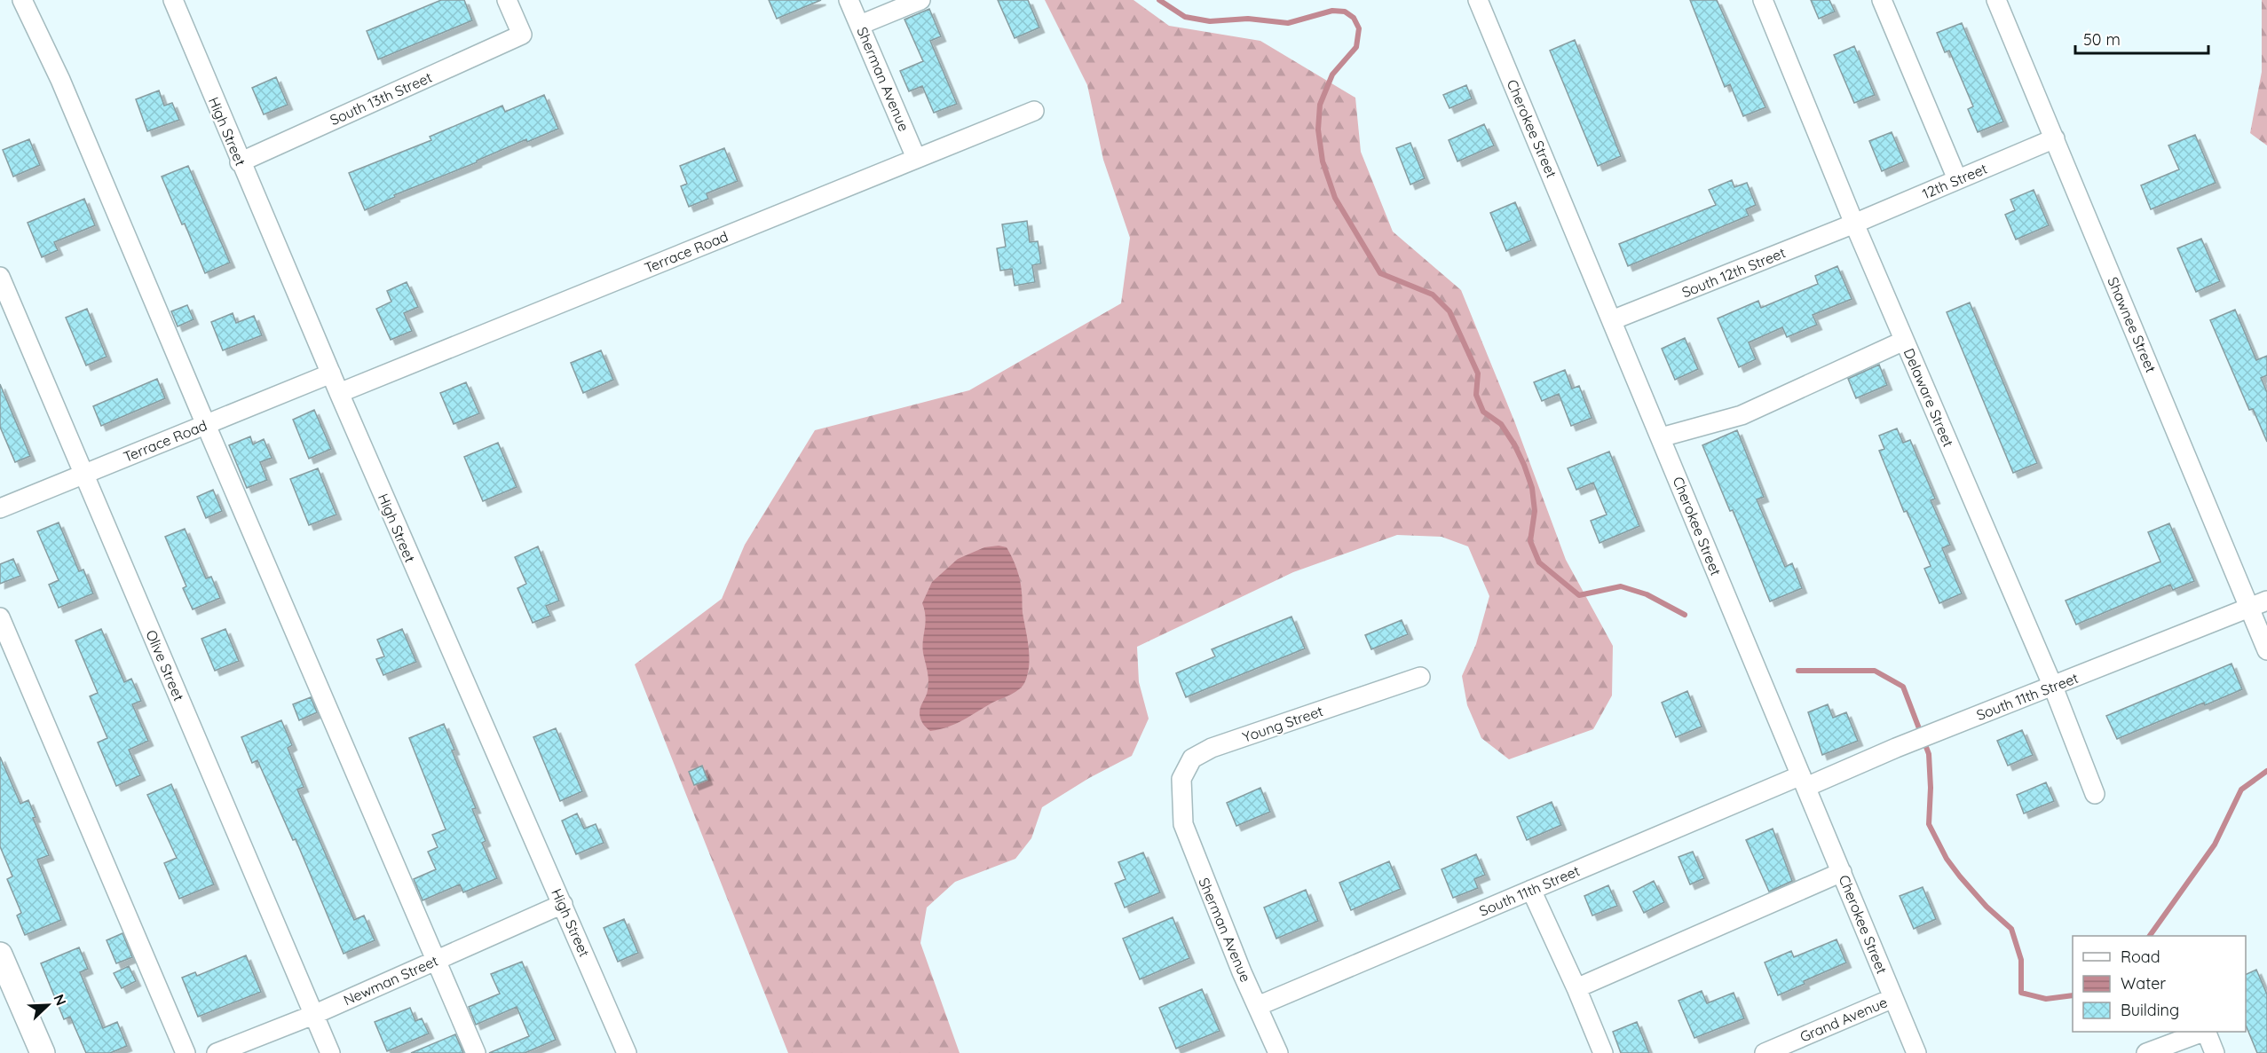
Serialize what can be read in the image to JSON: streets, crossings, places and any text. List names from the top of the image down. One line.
{"streets":{"street":["Sherman Avenue","South 13th Street","Cherokee Street","High Street","12th Street","Terrace Road","South 12th Street","Shawnee Street","Delaware Street","Olive Street","South 11th Street","Young Street","Newman Street","Grand Avenue"]},"crossings":[["Sherman Avenue","Terrace Road"],["Sherman Avenue","South 11th Street"],["Sherman Avenue","Young Street"],["South 13th Street","High Street"],["Cherokee Street","South 12th Street"],["Cherokee Street","South 11th Street"],["Cherokee Street","Grand Avenue"],["High Street","Terrace Road"],["High Street","Newman Street"],["12th Street","South 12th Street"],["12th Street","Shawnee Street"],["12th Street","Delaware Street"],["Terrace Road","Olive Street"],["South 12th Street","Delaware Street"],["Shawnee Street","South 11th Street"],["Delaware Street","South 11th Street"],["Olive Street","Newman Street"]],"legend":["Road","Water","Building"],"scale_bar":"50 m","north":"top right"}
